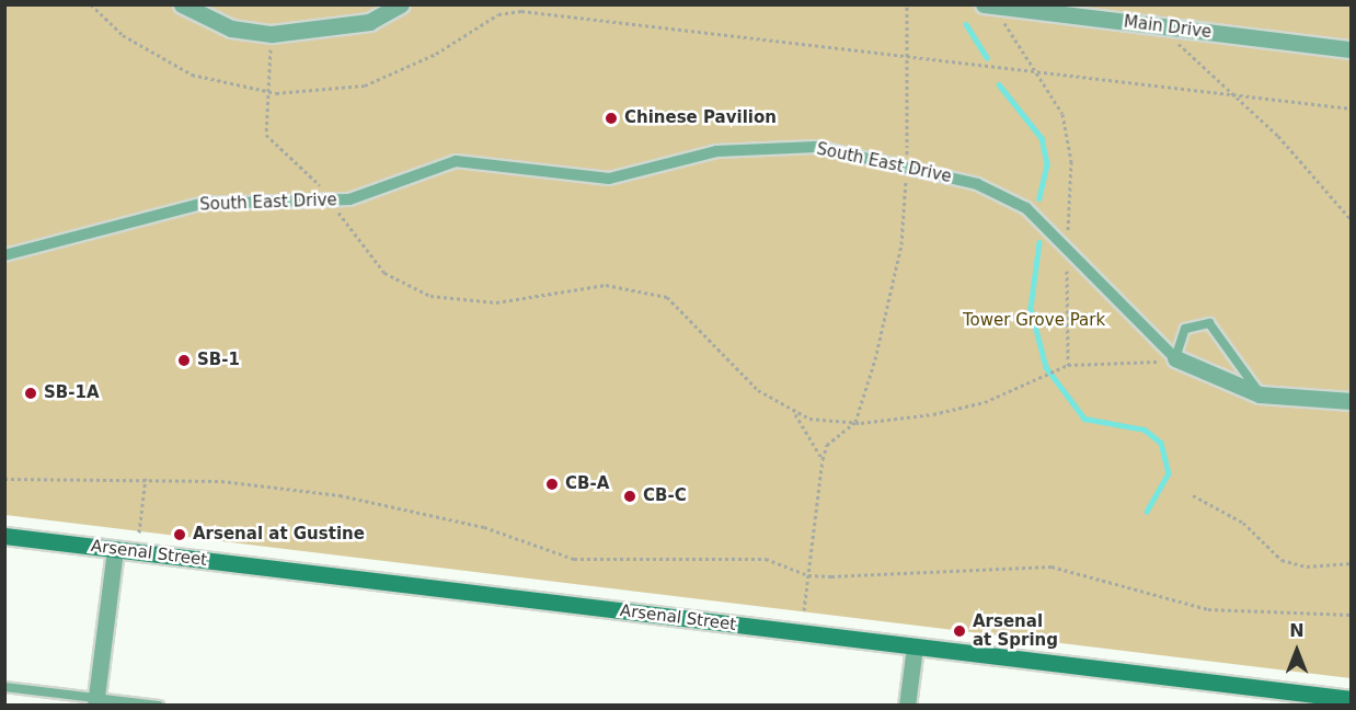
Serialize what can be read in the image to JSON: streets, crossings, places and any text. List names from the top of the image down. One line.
{"streets":{"main road":["Arsenal Street"],"street":["Main Drive","South East Drive"]},"parks":["Tower Grove Park"],"places":["Chinese Pavilion","SB-1","SB-1A","CB-A","CB-C","Arsenal at Gustine","Arsenal at Spring"],"north":"top"}
